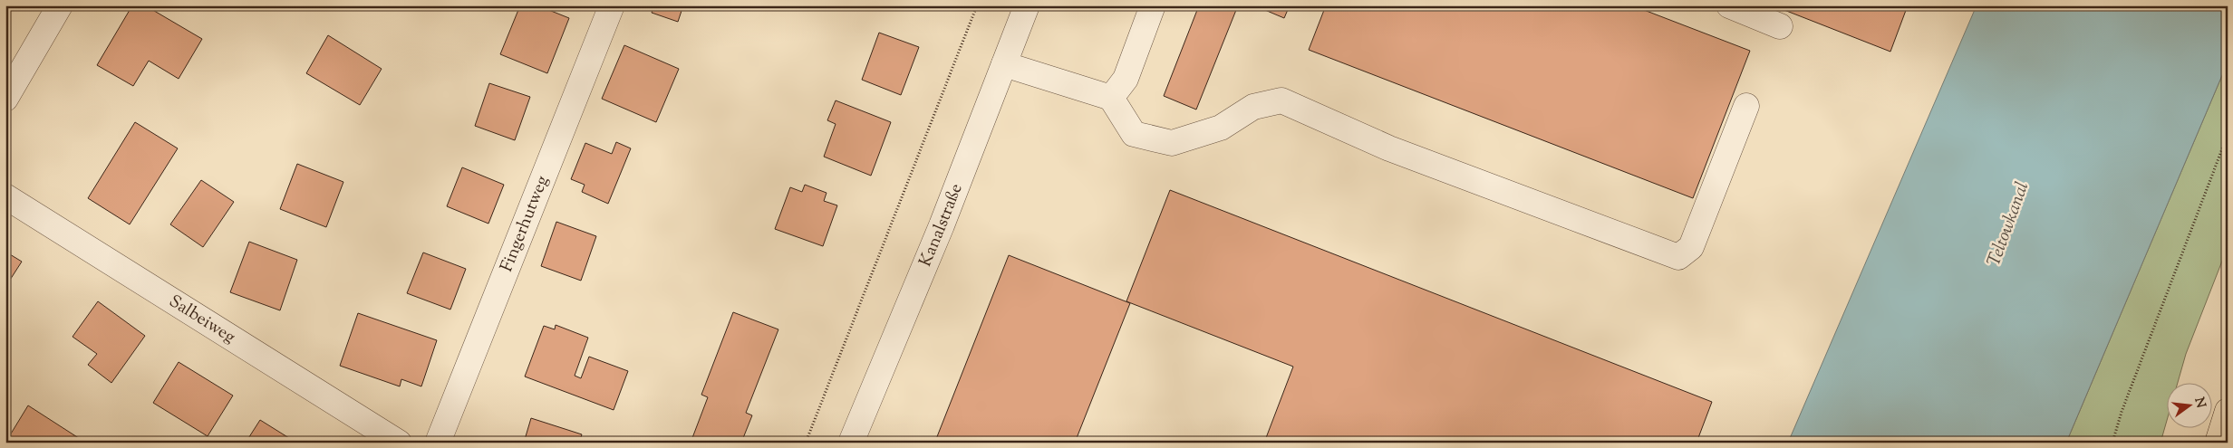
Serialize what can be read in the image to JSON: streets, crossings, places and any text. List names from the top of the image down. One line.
{"streets":{"street":["Fingerhutweg","Kanalstraße","Salbeiweg"]},"water":["Teltowkanal"],"north":"right"}
